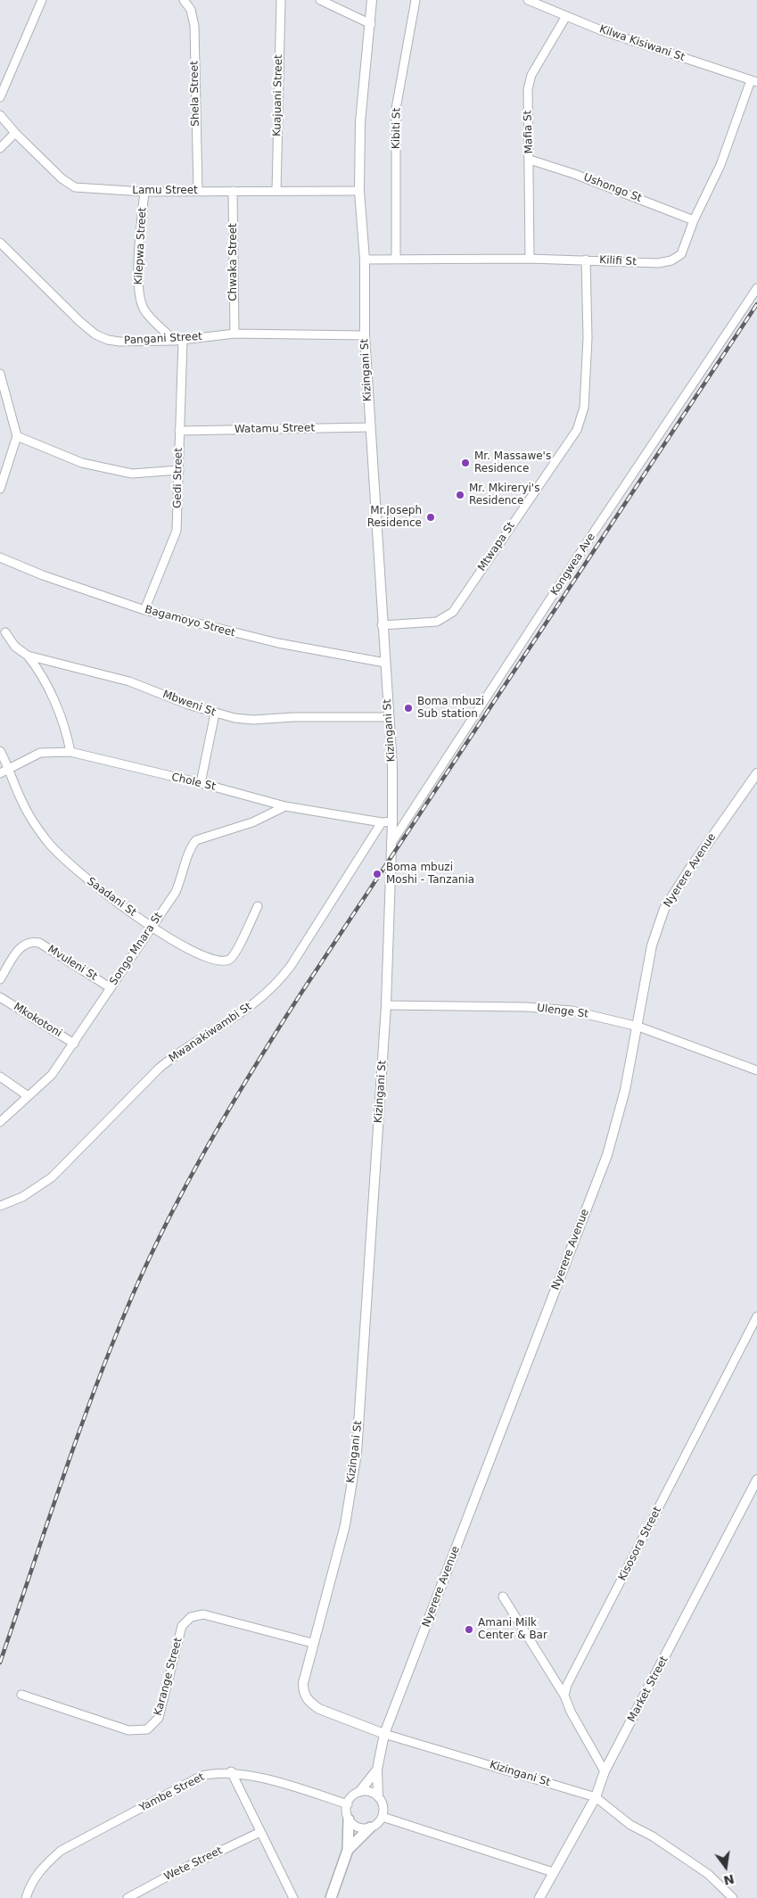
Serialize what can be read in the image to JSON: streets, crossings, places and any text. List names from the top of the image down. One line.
{"streets":{"street":["Kilwa Kisiwani St","Shela Street","Kuajuani Street","Kibiti St","Mafia St","Ushongo St","Lamu Street","Kilepwa Street","Kilifi St","Chwaka Street","Pangani Street","Kizingani St","Watamu Street","Gedi Street","Mtwapa St","Kongwea Ave","Bagamoyo Street","Mbweni St","Chole St","Nyerere Avenue","Saadani St","Songo Mnara St","Mvuleni St","Ulenge St","Mkokotoni","Mwanakiwambi St","Kisosora Street","Karange Street","Market Street","Yambe Street","Wete Street"]},"crossings":[["Kilwa Kisiwani St","Mafia St"],["Kilwa Kisiwani St","Kilifi St"],["Shela Street","Lamu Street"],["Kuajuani Street","Lamu Street"],["Kibiti St","Kilifi St"],["Mafia St","Ushongo St"],["Mafia St","Kilifi St"],["Ushongo St","Kilifi St"],["Lamu Street","Kilepwa Street"],["Lamu Street","Chwaka Street"],["Lamu Street","Kizingani St"],["Kilepwa Street","Pangani Street"],["Kilepwa Street","Gedi Street"],["Kilifi St","Kizingani St"],["Kilifi St","Mtwapa St"],["Chwaka Street","Pangani Street"],["Pangani Street","Kizingani St"],["Pangani Street","Gedi Street"],["Kizingani St","Watamu Street"],["Kizingani St","Mtwapa St"],["Kizingani St","Kongwea Ave"],["Kizingani St","Bagamoyo Street"],["Kizingani St","Mbweni St"],["Kizingani St","Chole St"],["Kizingani St","Nyerere Avenue"],["Kizingani St","Ulenge St"],["Kizingani St","Karange Street"],["Kizingani St","Market Street"],["Watamu Street","Gedi Street"],["Gedi Street","Bagamoyo Street"],["Chole St","Saadani St"],["Chole St","Songo Mnara St"],["Chole St","Mwanakiwambi St"],["Nyerere Avenue","Ulenge St"],["Saadani St","Songo Mnara St"],["Songo Mnara St","Mvuleni St"],["Songo Mnara St","Mkokotoni"]],"places":["Mr. Massawe's Residence","Mr. Mkireryi's Residence","Mr.Joseph Residence","Boma mbuzi Sub station","Boma mbuzi Moshi - Tanzania","Amani Milk Center & Bar"],"north":"bottom"}
